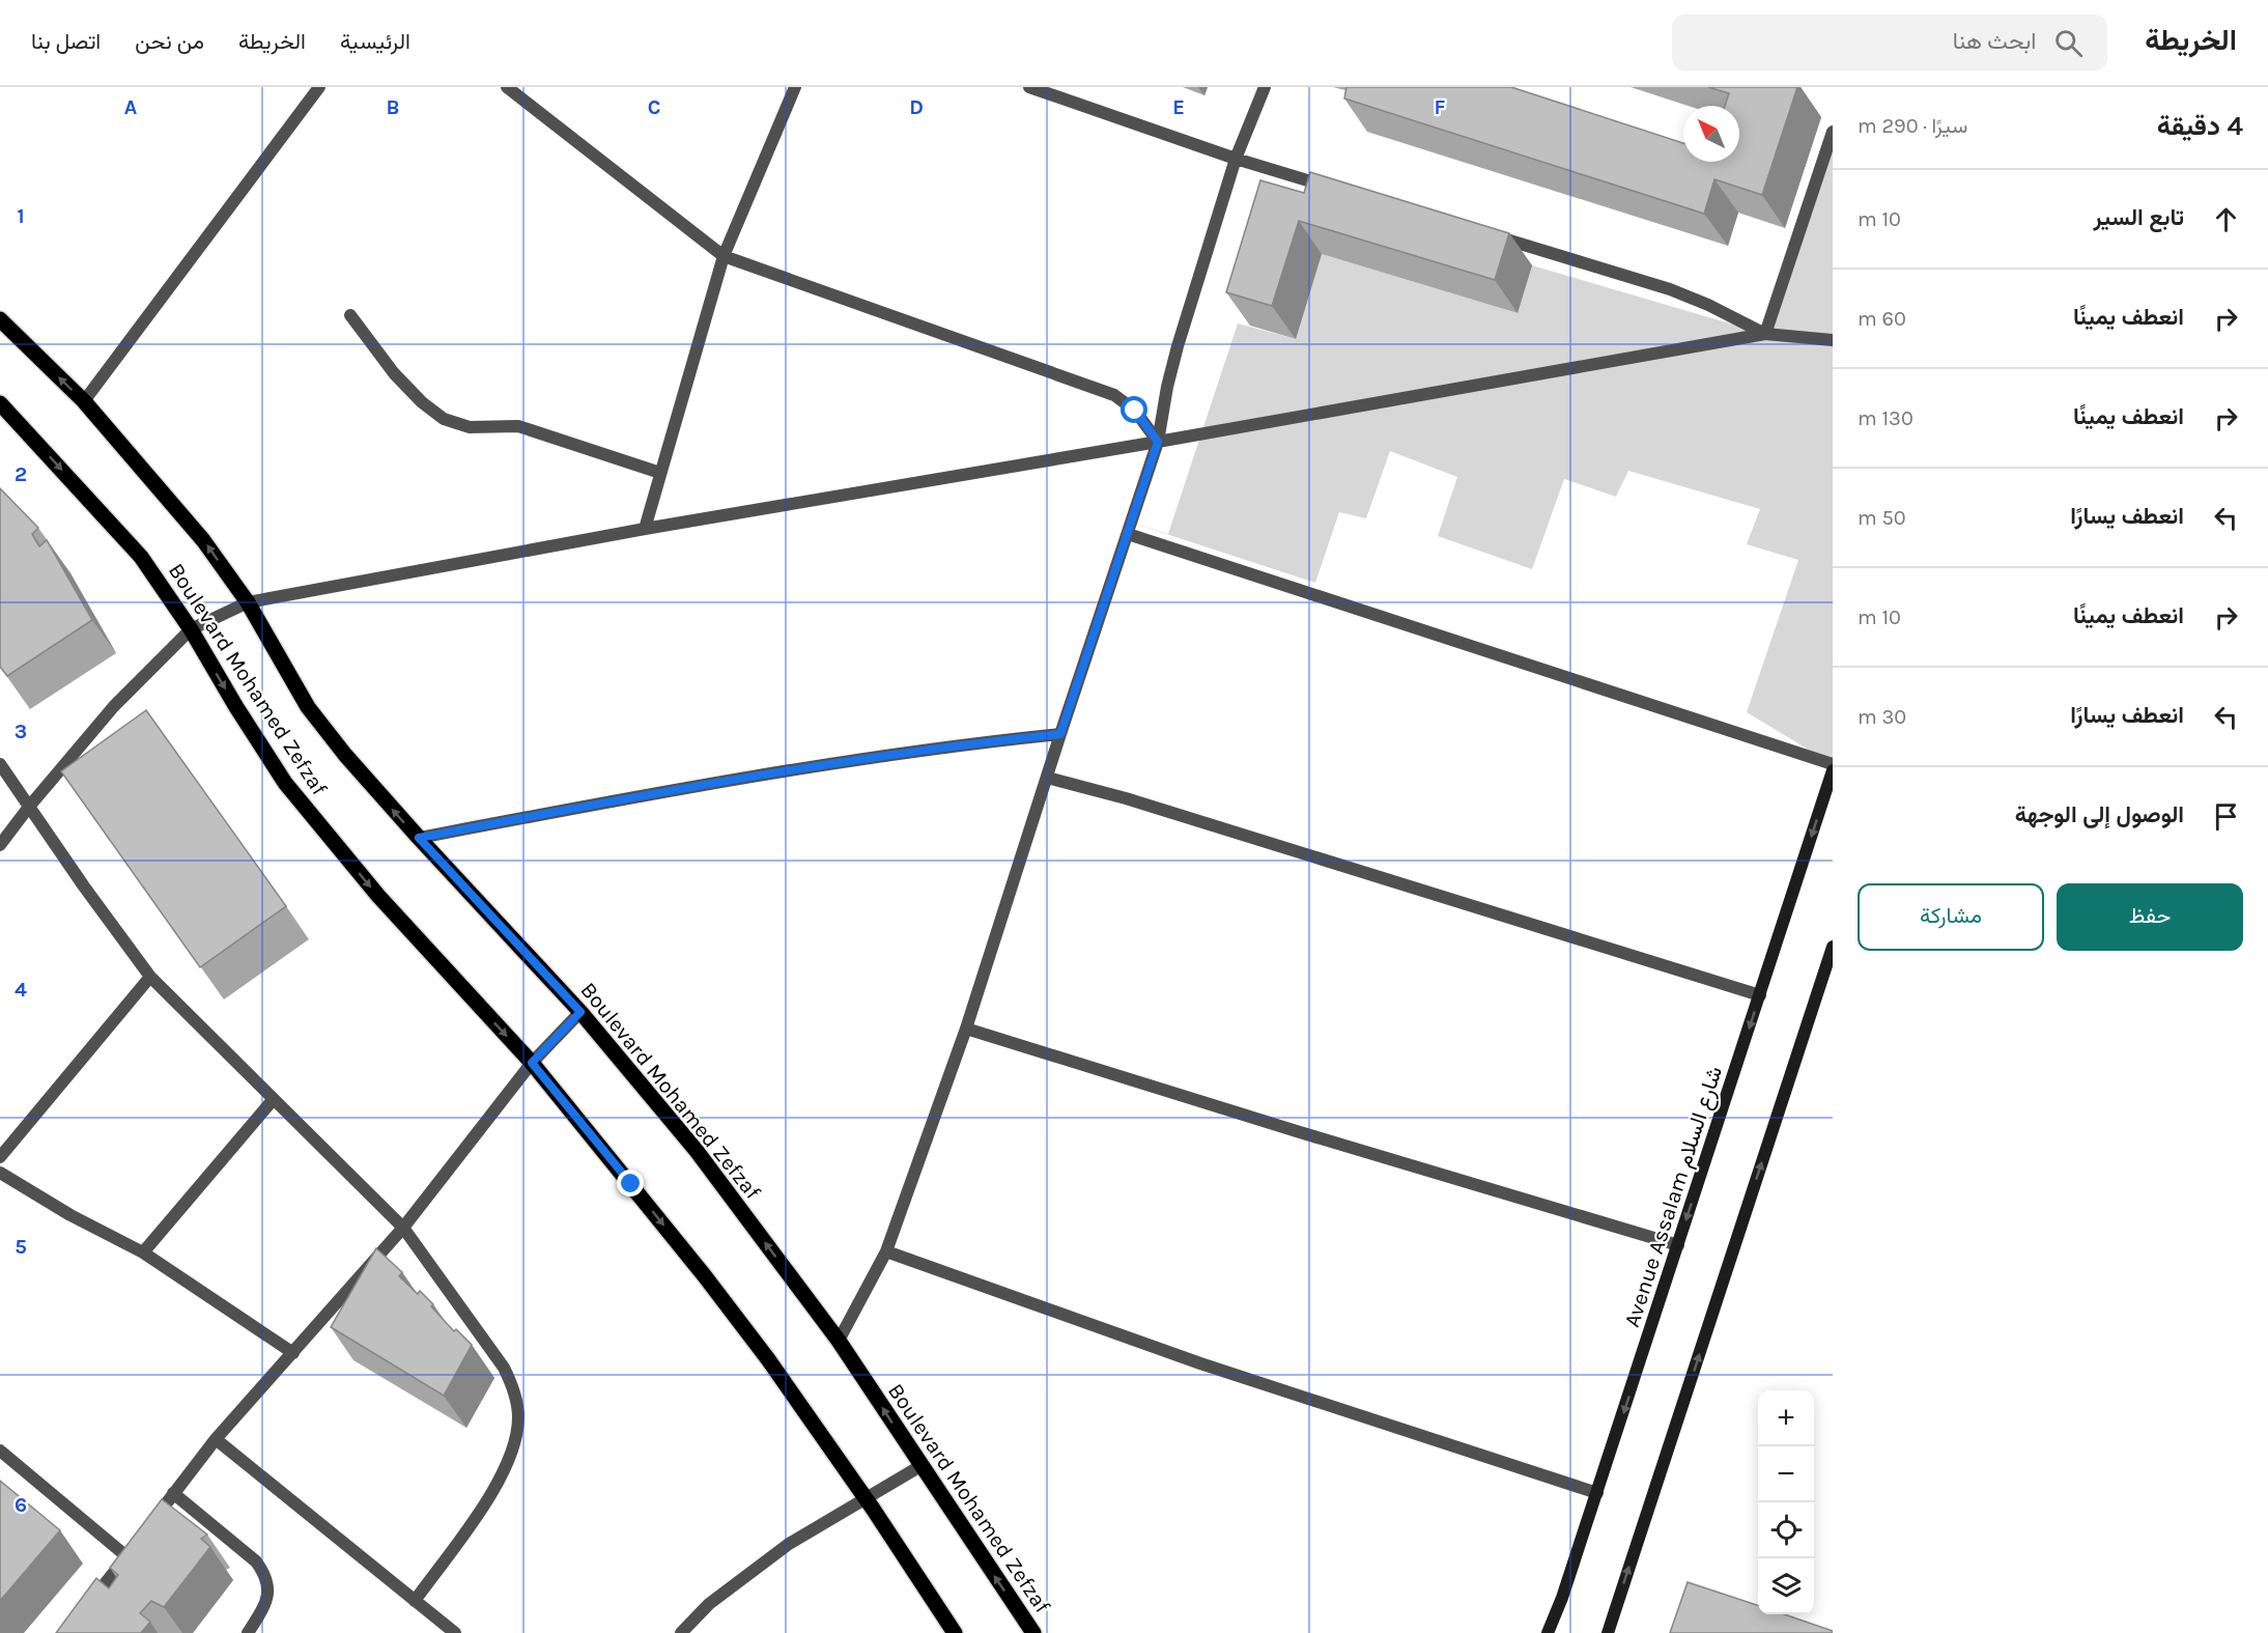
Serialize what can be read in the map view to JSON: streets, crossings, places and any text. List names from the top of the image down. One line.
{"streets":{"main road":["Boulevard Mohamed Zefzaf"],"street":["Avenue Assalam شارع السلام"]},"north":"top left","page":{"header":"الخريطة","search":"ابحث هنا","nav":["الرئيسية","الخريطة","من نحن","اتصل بنا"],"heading":["4 دقيقة","سيرًا · 290 m"],"list":[["تابع السير","10 m"],["انعطف يمينًا","60 m"],["انعطف يمينًا","130 m"],["انعطف يسارًا","50 m"],["انعطف يمينًا","10 m"],["انعطف يسارًا","30 m"],"الوصول إلى الوجهة"],"buttons":["حفظ","مشاركة"],"map_buttons":["+","−"]},"grid":{"columns":["A","B","C","D","E","F"],"rows":["1","2","3","4","5","6"]}}
